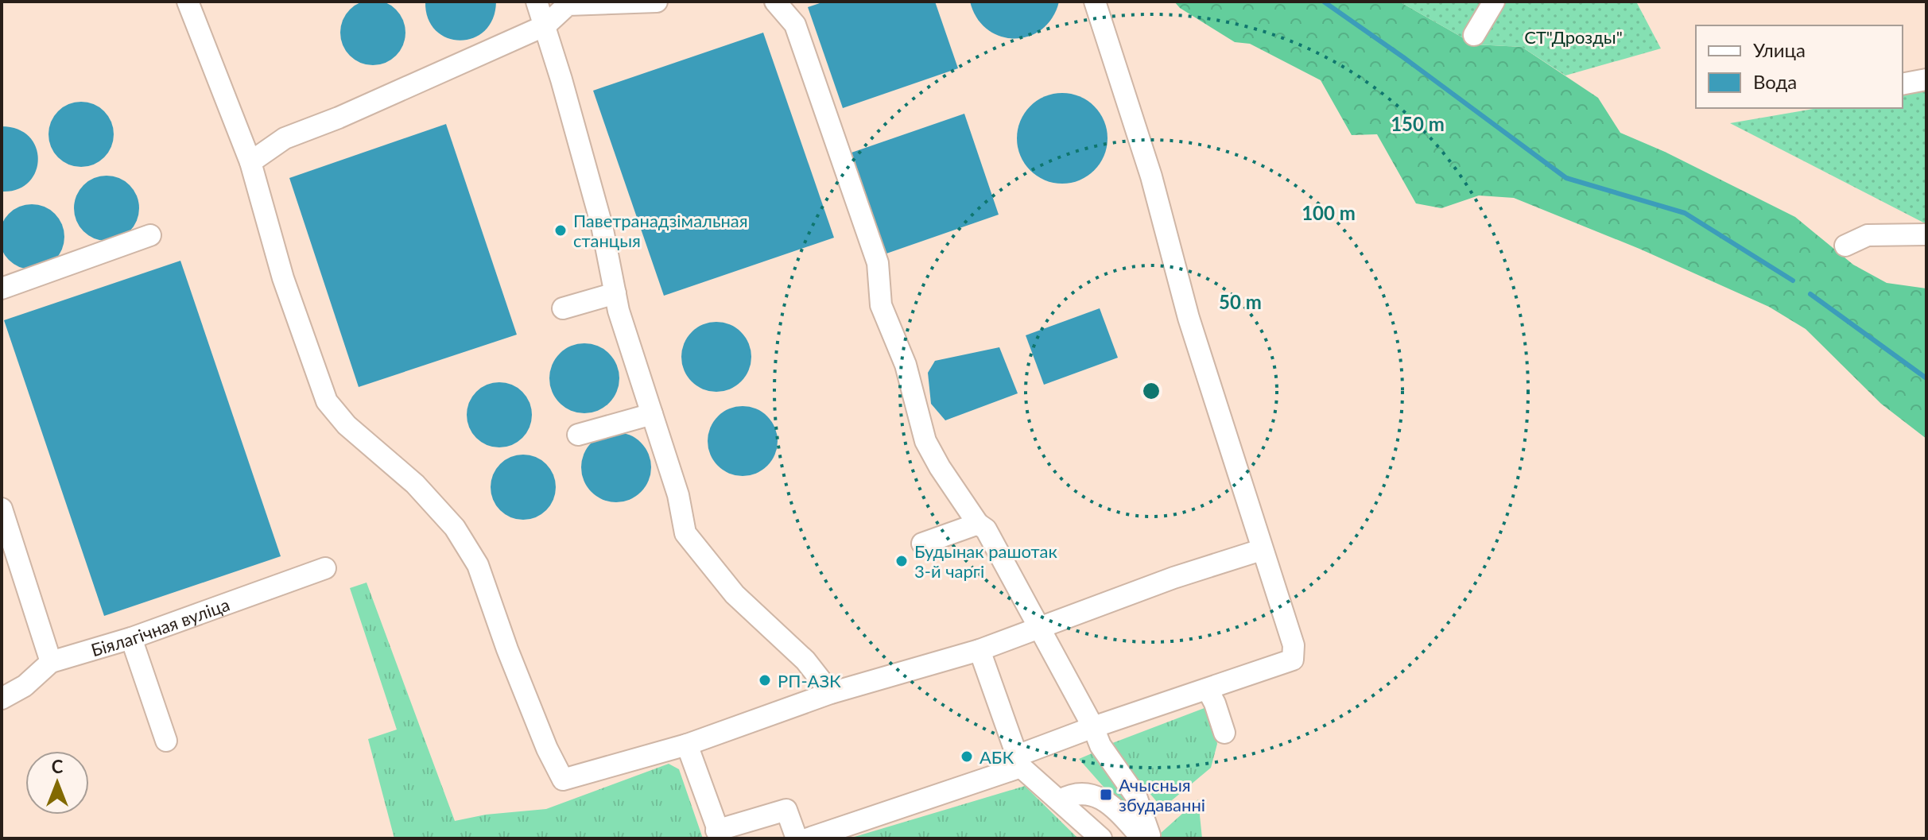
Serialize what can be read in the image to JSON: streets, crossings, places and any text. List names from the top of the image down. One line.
{"streets":{"street":["Біялагічная вуліца"]},"parks":["СТ\"Дрозды\""],"places":{"other":["Паветранадзімальная станцыя","Будынак рашотак 3-й чаргі","РП-АЗК","АБК"],"transit":["Ачысныя збудаванні"]},"legend":["Улица","Вода"],"north":"top","rings":["150 m","100 m","50 m"]}
